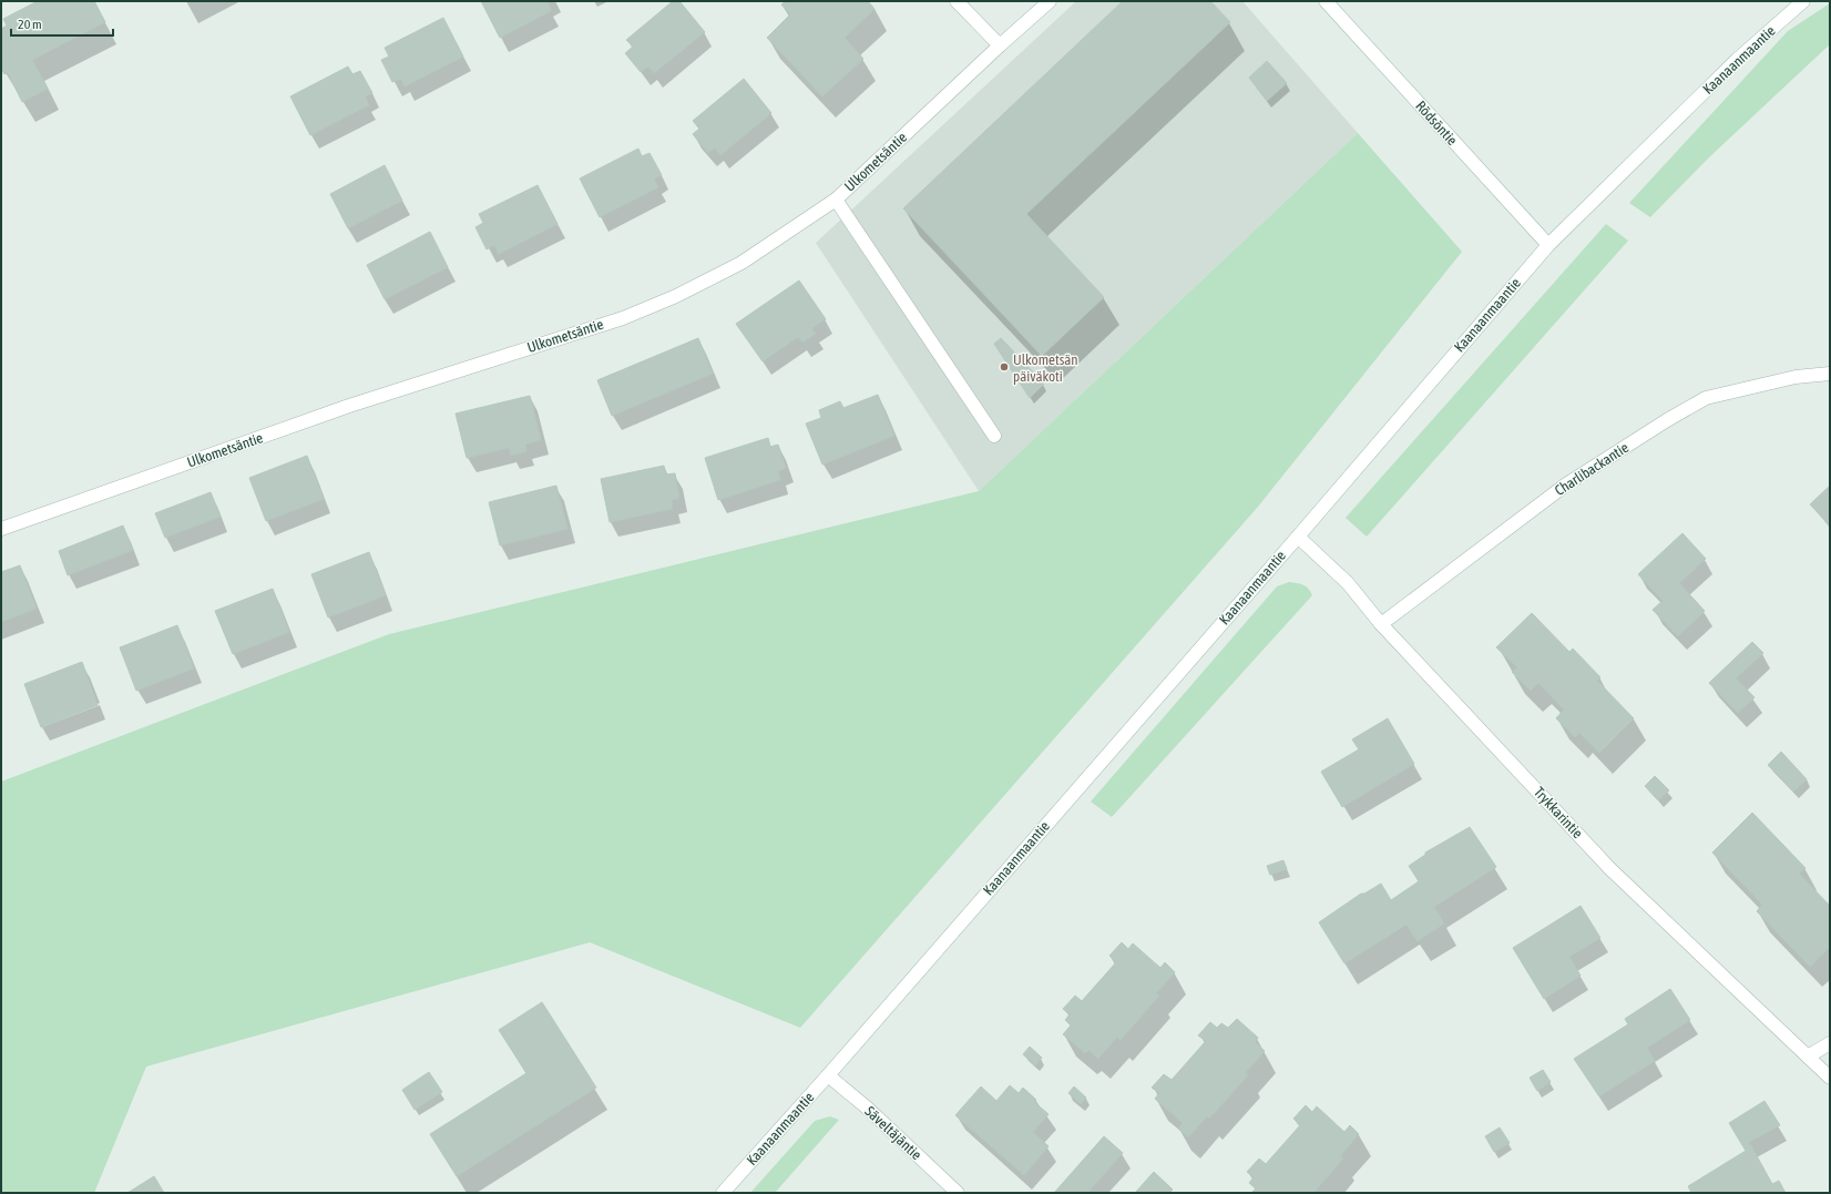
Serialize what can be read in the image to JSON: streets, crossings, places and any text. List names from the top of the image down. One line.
{"streets":{"street":["Kaanaanmaantie","Rödsöntie","Ulkometsäntie","Charlibackantie","Trykkarintie","Säveltäjäntie"]},"crossings":[["Kaanaanmaantie","Rödsöntie"],["Kaanaanmaantie","Trykkarintie"],["Kaanaanmaantie","Säveltäjäntie"],["Charlibackantie","Trykkarintie"]],"places":["Ulkometsän päiväkoti"],"scale_bar":"20 m"}
